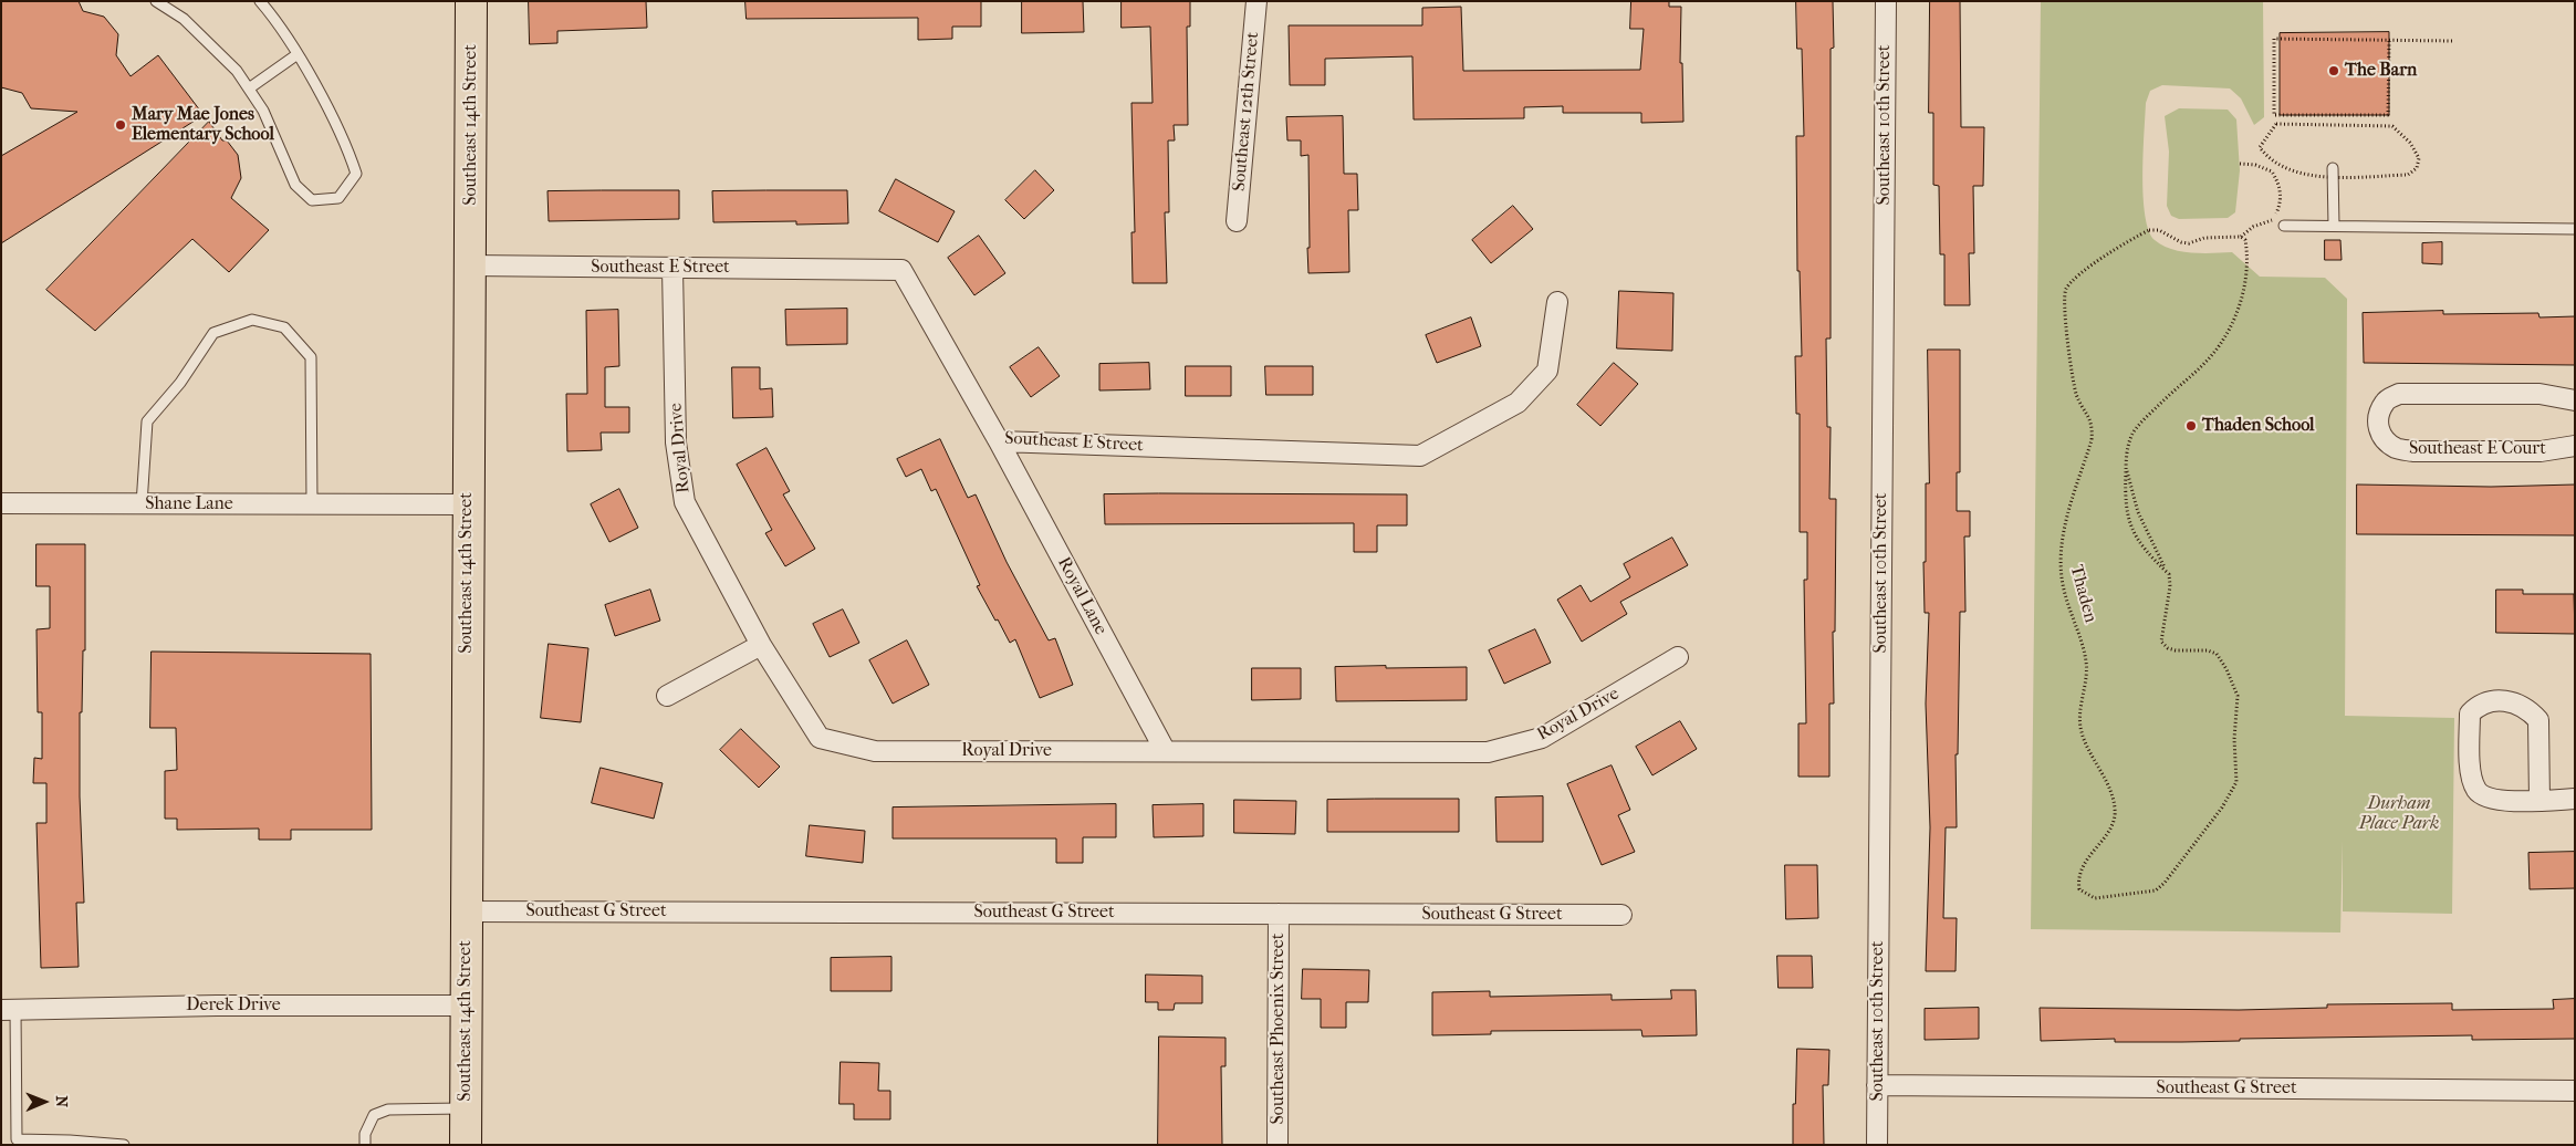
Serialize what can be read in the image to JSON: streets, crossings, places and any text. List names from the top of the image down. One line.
{"streets":{"main road":["Southeast 14th Street"],"street":["Southeast 12th Street","Southeast 10th Street","Southeast E Street","Royal Drive","Southeast E Court","Shane Lane","Royal Lane","Southeast G Street","Derek Drive","Southeast Phoenix Street"],"path":["Thaden"]},"crossings":[["Southeast 14th Street","Southeast E Street"],["Southeast 14th Street","Shane Lane"],["Southeast 14th Street","Southeast G Street"],["Southeast 14th Street","Derek Drive"],["Southeast 10th Street","Southeast G Street"],["Southeast E Street","Royal Drive"],["Southeast E Street","Royal Lane"],["Royal Drive","Royal Lane"],["Southeast G Street","Southeast Phoenix Street"]],"parks":["Durham Place Park"],"places":["The Barn","Mary Mae Jones Elementary School","Thaden School"],"north":"right"}
